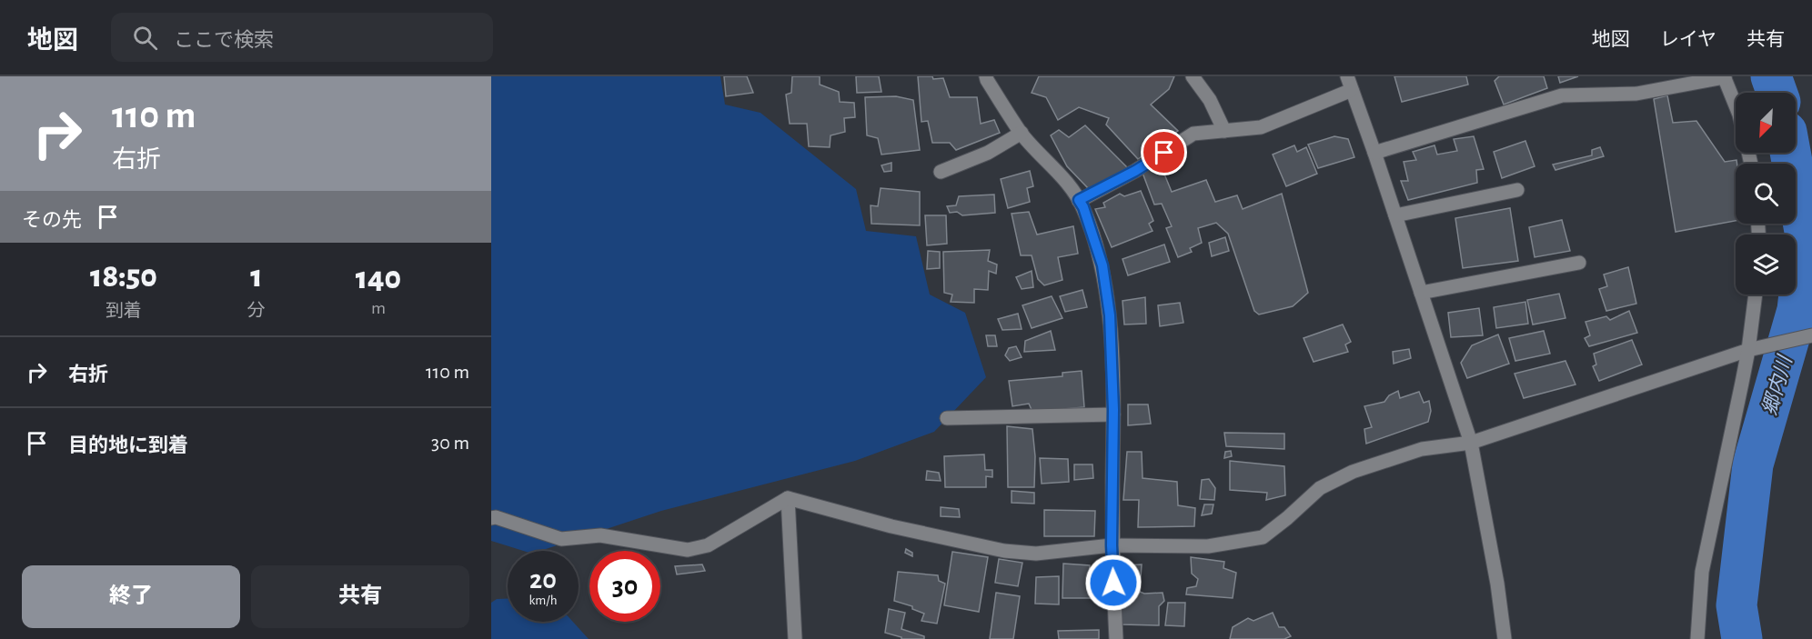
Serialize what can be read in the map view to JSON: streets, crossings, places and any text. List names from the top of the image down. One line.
{"water":["郷内川"],"north":"bottom left","page":{"header":"地図","search":"ここで検索","nav":["地図","レイヤ","共有"],"turn":["110 m","右折"],"then":"その先","eta":["18:50","到着","1","分","140","m"],"list":[{"name":"右折","value":"110 m"},{"name":"目的地に到着","value":"30 m"}],"speed":"20 km/h","limit":"30","buttons":["終了","共有"]}}
